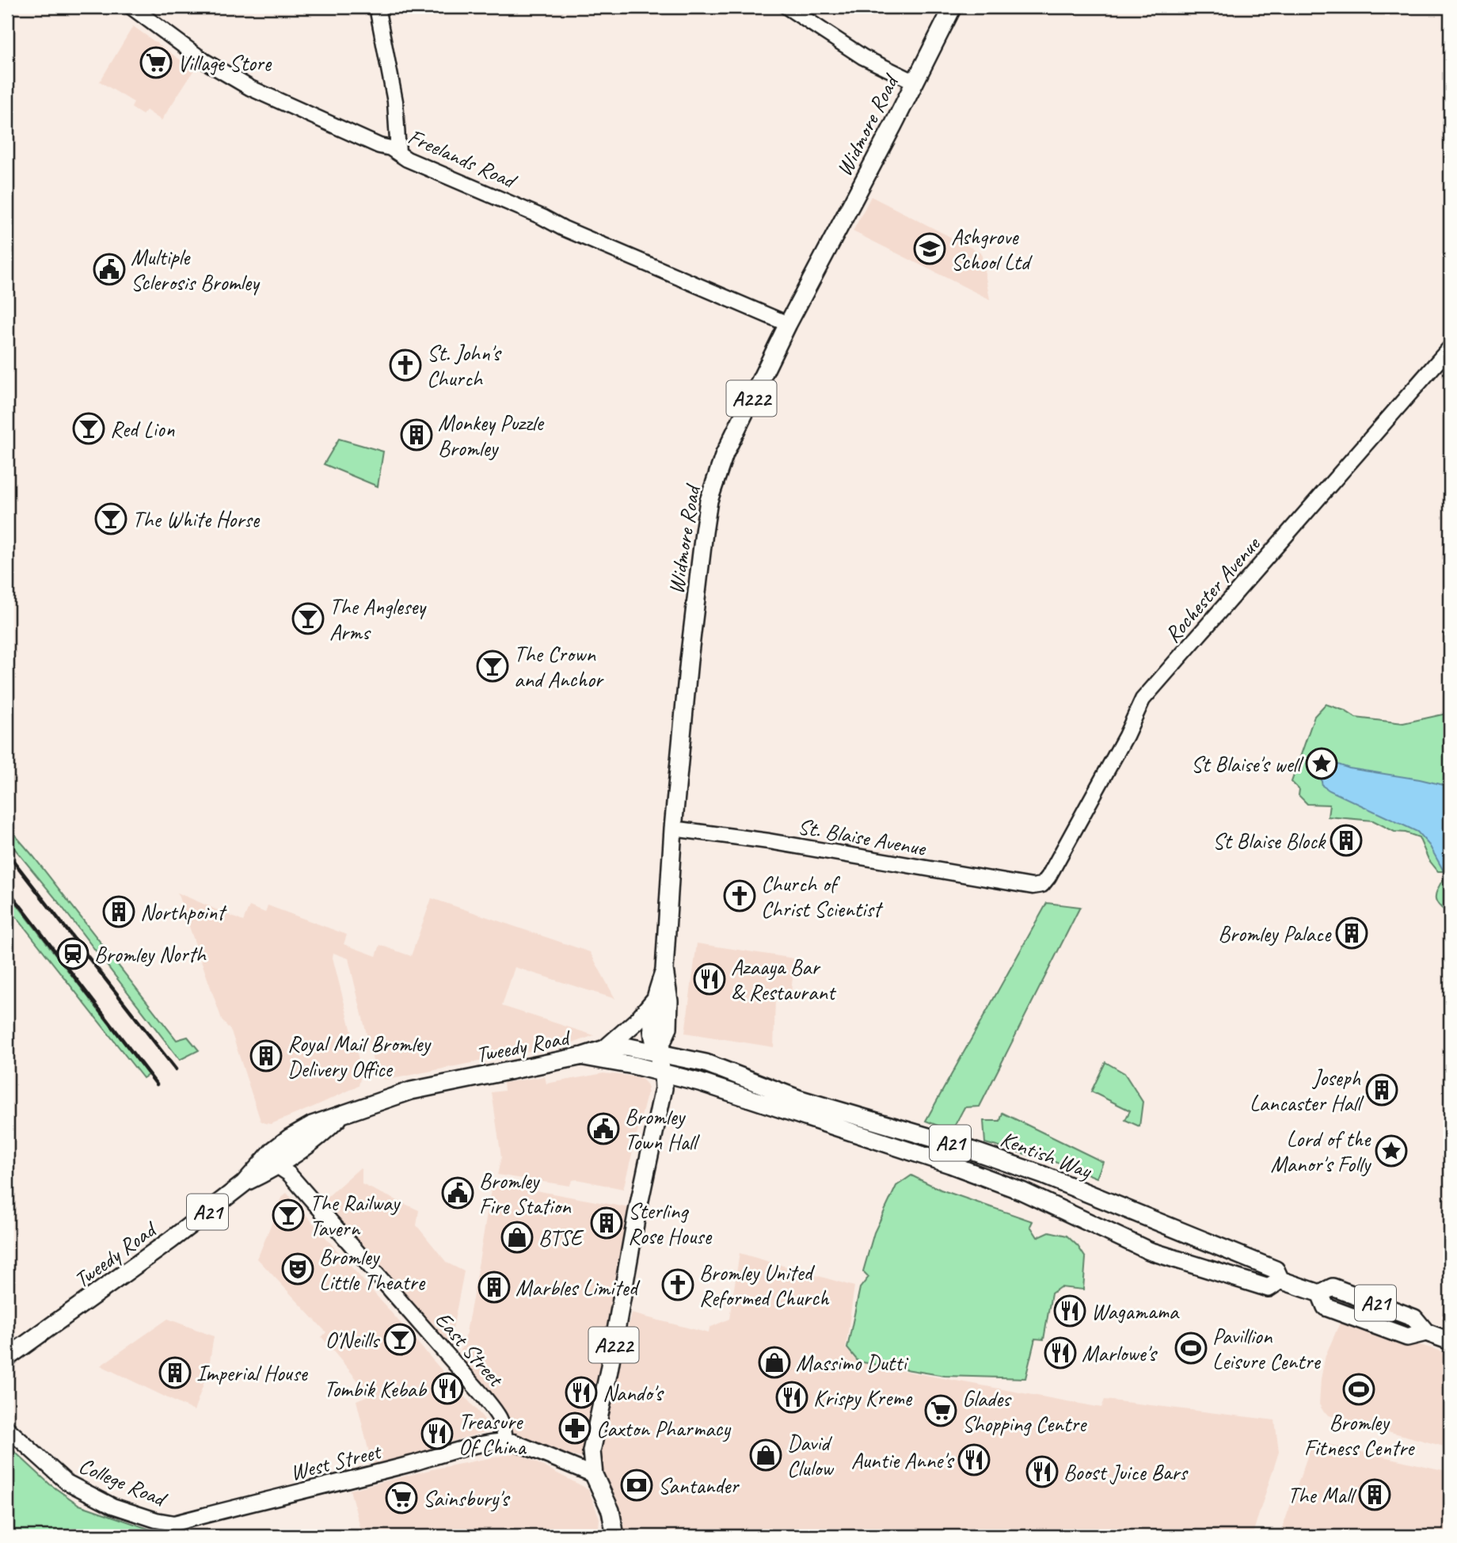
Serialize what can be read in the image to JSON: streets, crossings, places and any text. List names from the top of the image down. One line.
{"streets":{"main road":["Widmore Road","A222","Tweedy Road","A21","Kentish Way"],"street":["Freelands Road","Rochester Avenue","St. Blaise Avenue","East Street","West Street","College Road"]},"crossings":[["Widmore Road","Freelands Road"],["Widmore Road","A222"],["Widmore Road","St. Blaise Avenue"],["Widmore Road","Tweedy Road"],["Widmore Road","Kentish Way"],["Rochester Avenue","St. Blaise Avenue"],["Tweedy Road","Kentish Way"],["Tweedy Road","East Street"],["East Street","West Street"],["West Street","College Road"]],"places":{"supermarket":["Village Store","Glades Shopping Centre","Sainsbury's"],"school or university":["Ashgrove School Ltd"],"public building":["Multiple Sclerosis Bromley","Bromley Town Hall","Bromley Fire Station"],"church":["St. John's Church","Church of Christ Scientist","Bromley United Reformed Church"],"bar":["Red Lion","The White Horse","The Anglesey Arms","The Crown and Anchor","The Railway Tavern","O'Neills"],"building":["Monkey Puzzle Bromley","St Blaise Block","Northpoint","Bromley Palace","Royal Mail Bromley Delivery Office","Joseph Lancaster Hall","Sterling Rose House","Marbles Limited","Imperial House","The Mall"],"place":["St Blaise's well","Lord of the Manor's Folly"],"station":["Bromley North"],"restaurant":["Azaaya Bar & Restaurant","Wagamama","Marlowe's","Tombik Kebab","Nando's","Krispy Kreme","Treasure Of China","Auntie Anne's","Boost Juice Bars"],"shop":["BTSE","Massimo Dutti","David Clulow"],"theatre":["Bromley Little Theatre"],"sports":["Pavillion Leisure Centre","Bromley Fitness Centre"],"pharmacy":["Caxton Pharmacy"],"bank":["Santander"]}}
